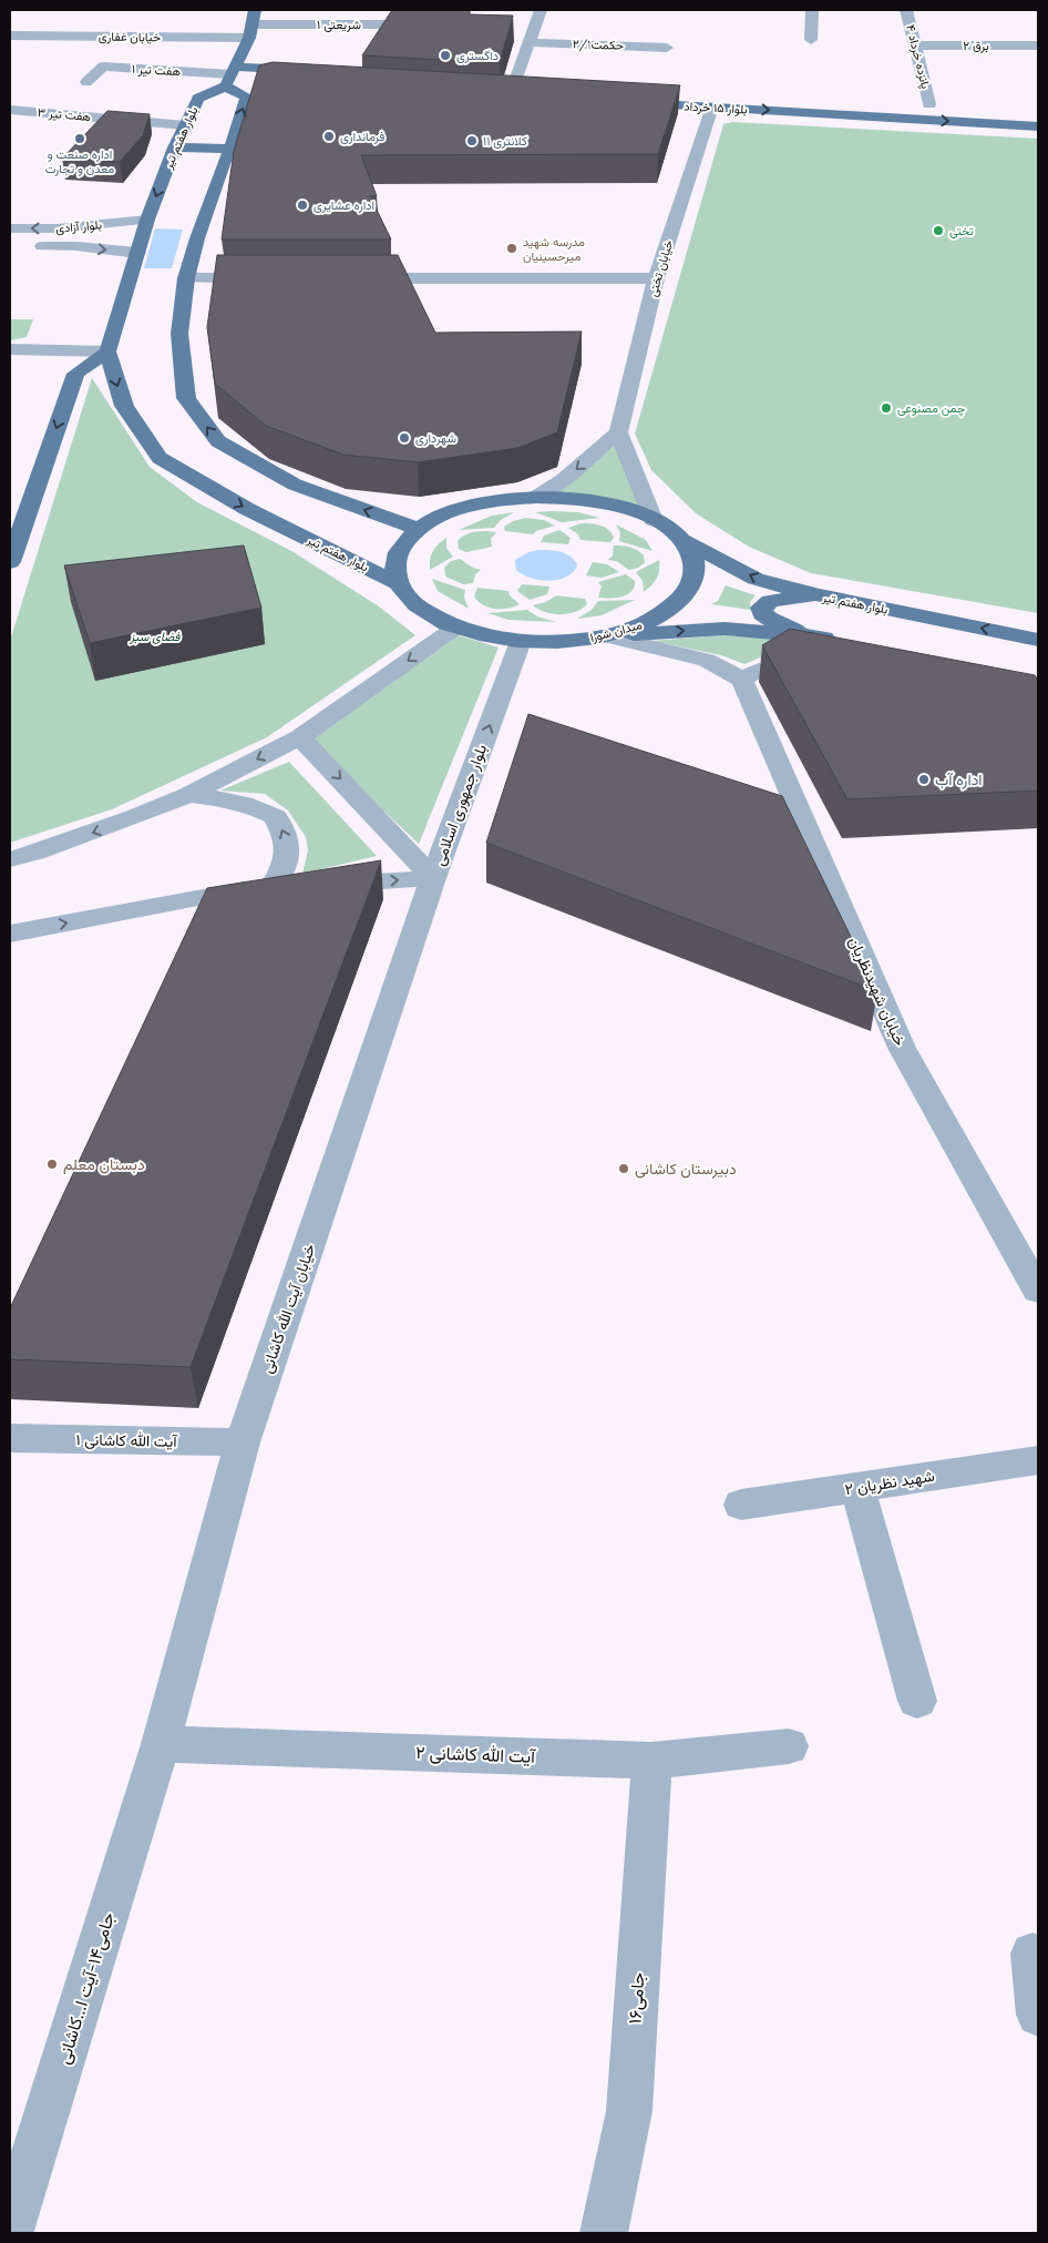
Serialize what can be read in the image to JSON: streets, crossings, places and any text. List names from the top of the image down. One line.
{"streets":{"main road":["بلوار ۱۵ خرداد","بلوار هفتم تیر","میدان شورا"],"street":["شریعتی ۱","خیابان غفاری","حکمت۲/۱","برق ۲","پانزده خرداد ۴","هفت تیر ۱","هفت تیر ۳","بلوار آزادی","خیابان تختی","بلوار جمهوری اسلامی","خیابان شهیدنظریان","خیابان آیت الله کاشانی","آیت الله کاشانی ۱","شهید نظریان ۲","آیت الله کاشانی ۲","جامی۱۴-آیت ا...کاشانی","جامی۱۶"]},"crossings":[["شریعتی ۱","خیابان غفاری"],["برق ۲","پانزده خرداد ۴"],["هفت تیر ۱","بلوار هفتم تیر"],["بلوار ۱۵ خرداد","خیابان تختی"],["هفت تیر ۳","بلوار هفتم تیر"],["بلوار هفتم تیر","بلوار آزادی"],["بلوار هفتم تیر","میدان شورا"],["میدان شورا","بلوار جمهوری اسلامی"],["بلوار جمهوری اسلامی","خیابان آیت الله کاشانی"],["خیابان آیت الله کاشانی","آیت الله کاشانی ۱"],["خیابان آیت الله کاشانی","آیت الله کاشانی ۲"],["خیابان آیت الله کاشانی","جامی۱۴-آیت ا...کاشانی"],["آیت الله کاشانی ۲","جامی۱۴-آیت ا...کاشانی"],["آیت الله کاشانی ۲","جامی۱۶"]],"one_way":["بلوار ۱۵ خرداد"],"parks":["فضای سبز"],"places":["داگستری","فرمانداری","اداره صنعت و معدن و تجارت","کلانتری ۱۱","اداره عشایری","تختی","مدرسه شهید میرحسینیان","چمن مصنوعی","شهرداری","اداره آب","دبستان معلم","دبیرستان کاشانی"]}
